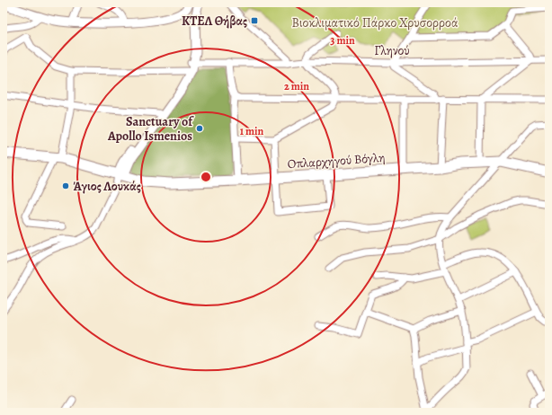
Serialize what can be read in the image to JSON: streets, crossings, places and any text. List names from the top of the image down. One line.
{"streets":{"main road":["Οπλαρχηγού Βόγλη"],"street":["Γληνού"]},"parks":["Βιοκλιματικό Πάρκο Χρυσορροά"],"places":{"transit":["ΚΤΕΛ Θήβας"],"other":["Sanctuary of Apollo Ismenios","Άγιος Λουκάς"]},"rings":["3 min","2 min","1 min"]}
